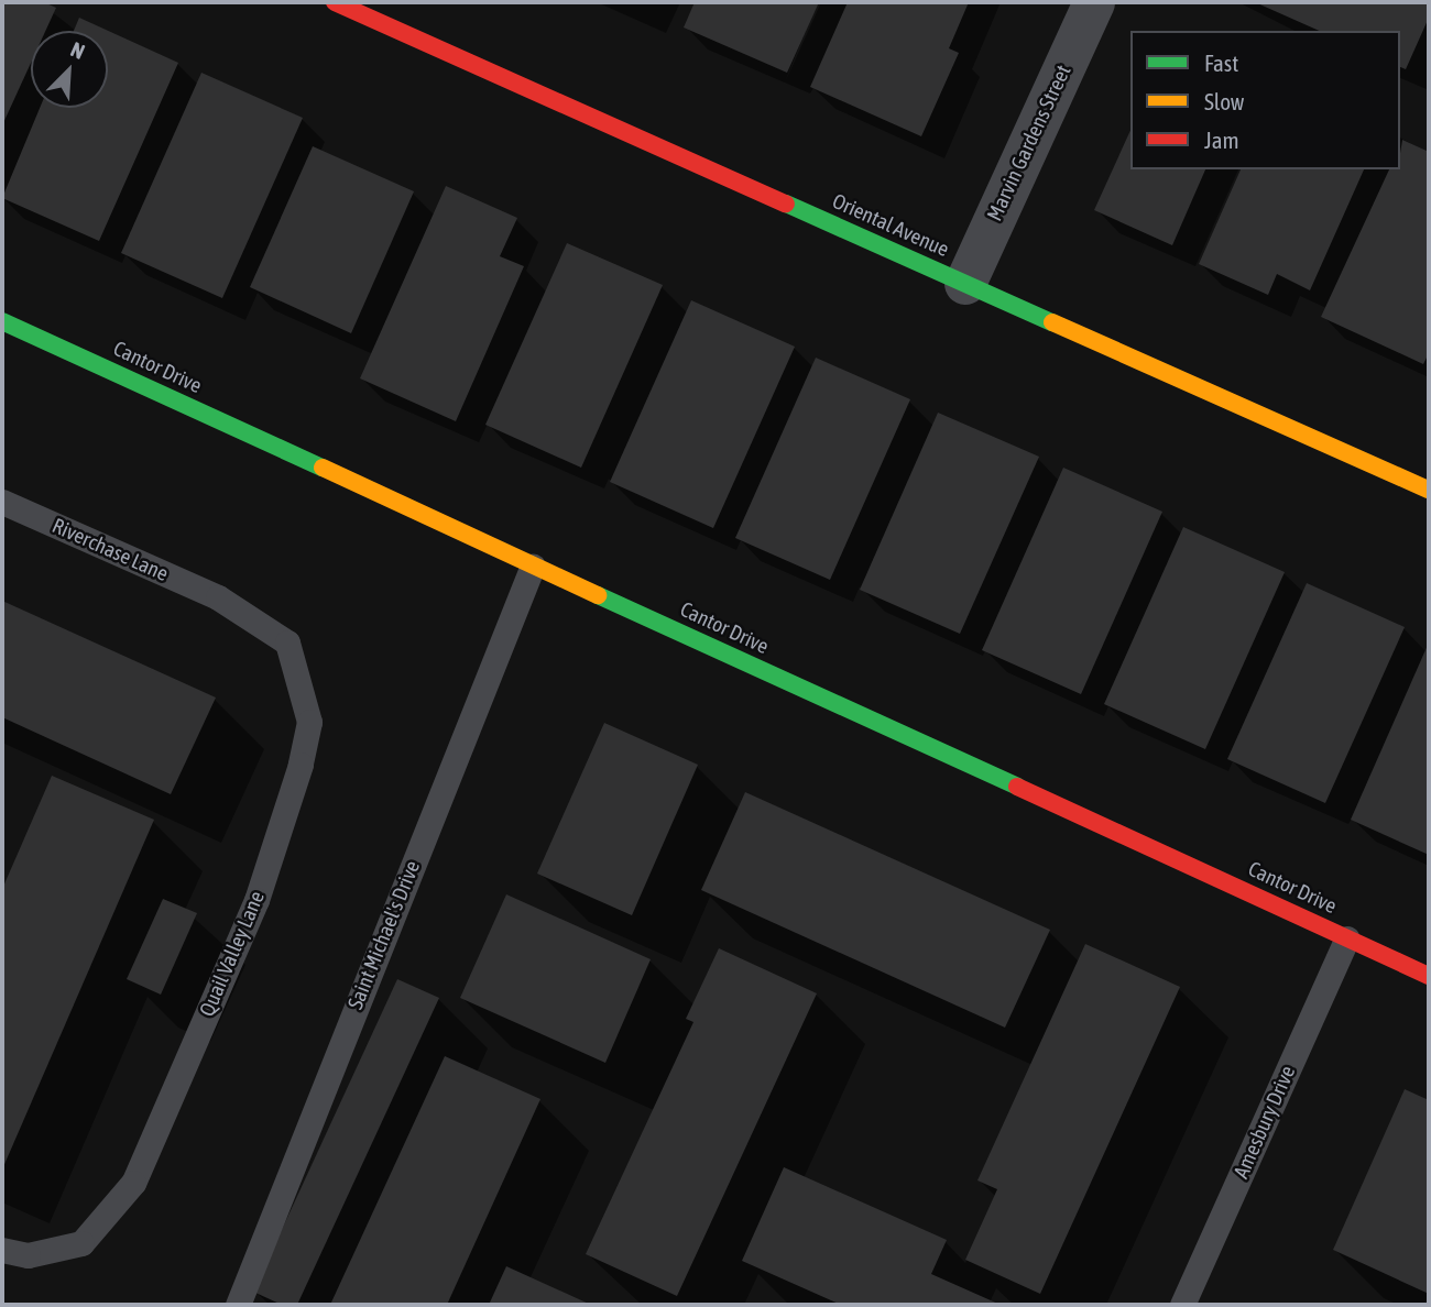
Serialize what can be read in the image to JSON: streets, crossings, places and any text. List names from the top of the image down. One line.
{"streets":{"street":["Marvin Gardens Street","Oriental Avenue","Cantor Drive"],"lane":["Riverchase Lane","Saint Michael's Drive","Quail Valley Lane","Amesbury Drive"]},"crossings":[["Marvin Gardens Street","Oriental Avenue"],["Cantor Drive","Saint Michael's Drive"],["Cantor Drive","Amesbury Drive"],["Riverchase Lane","Quail Valley Lane"]],"legend":["Fast","Slow","Jam"],"north":"top right"}
